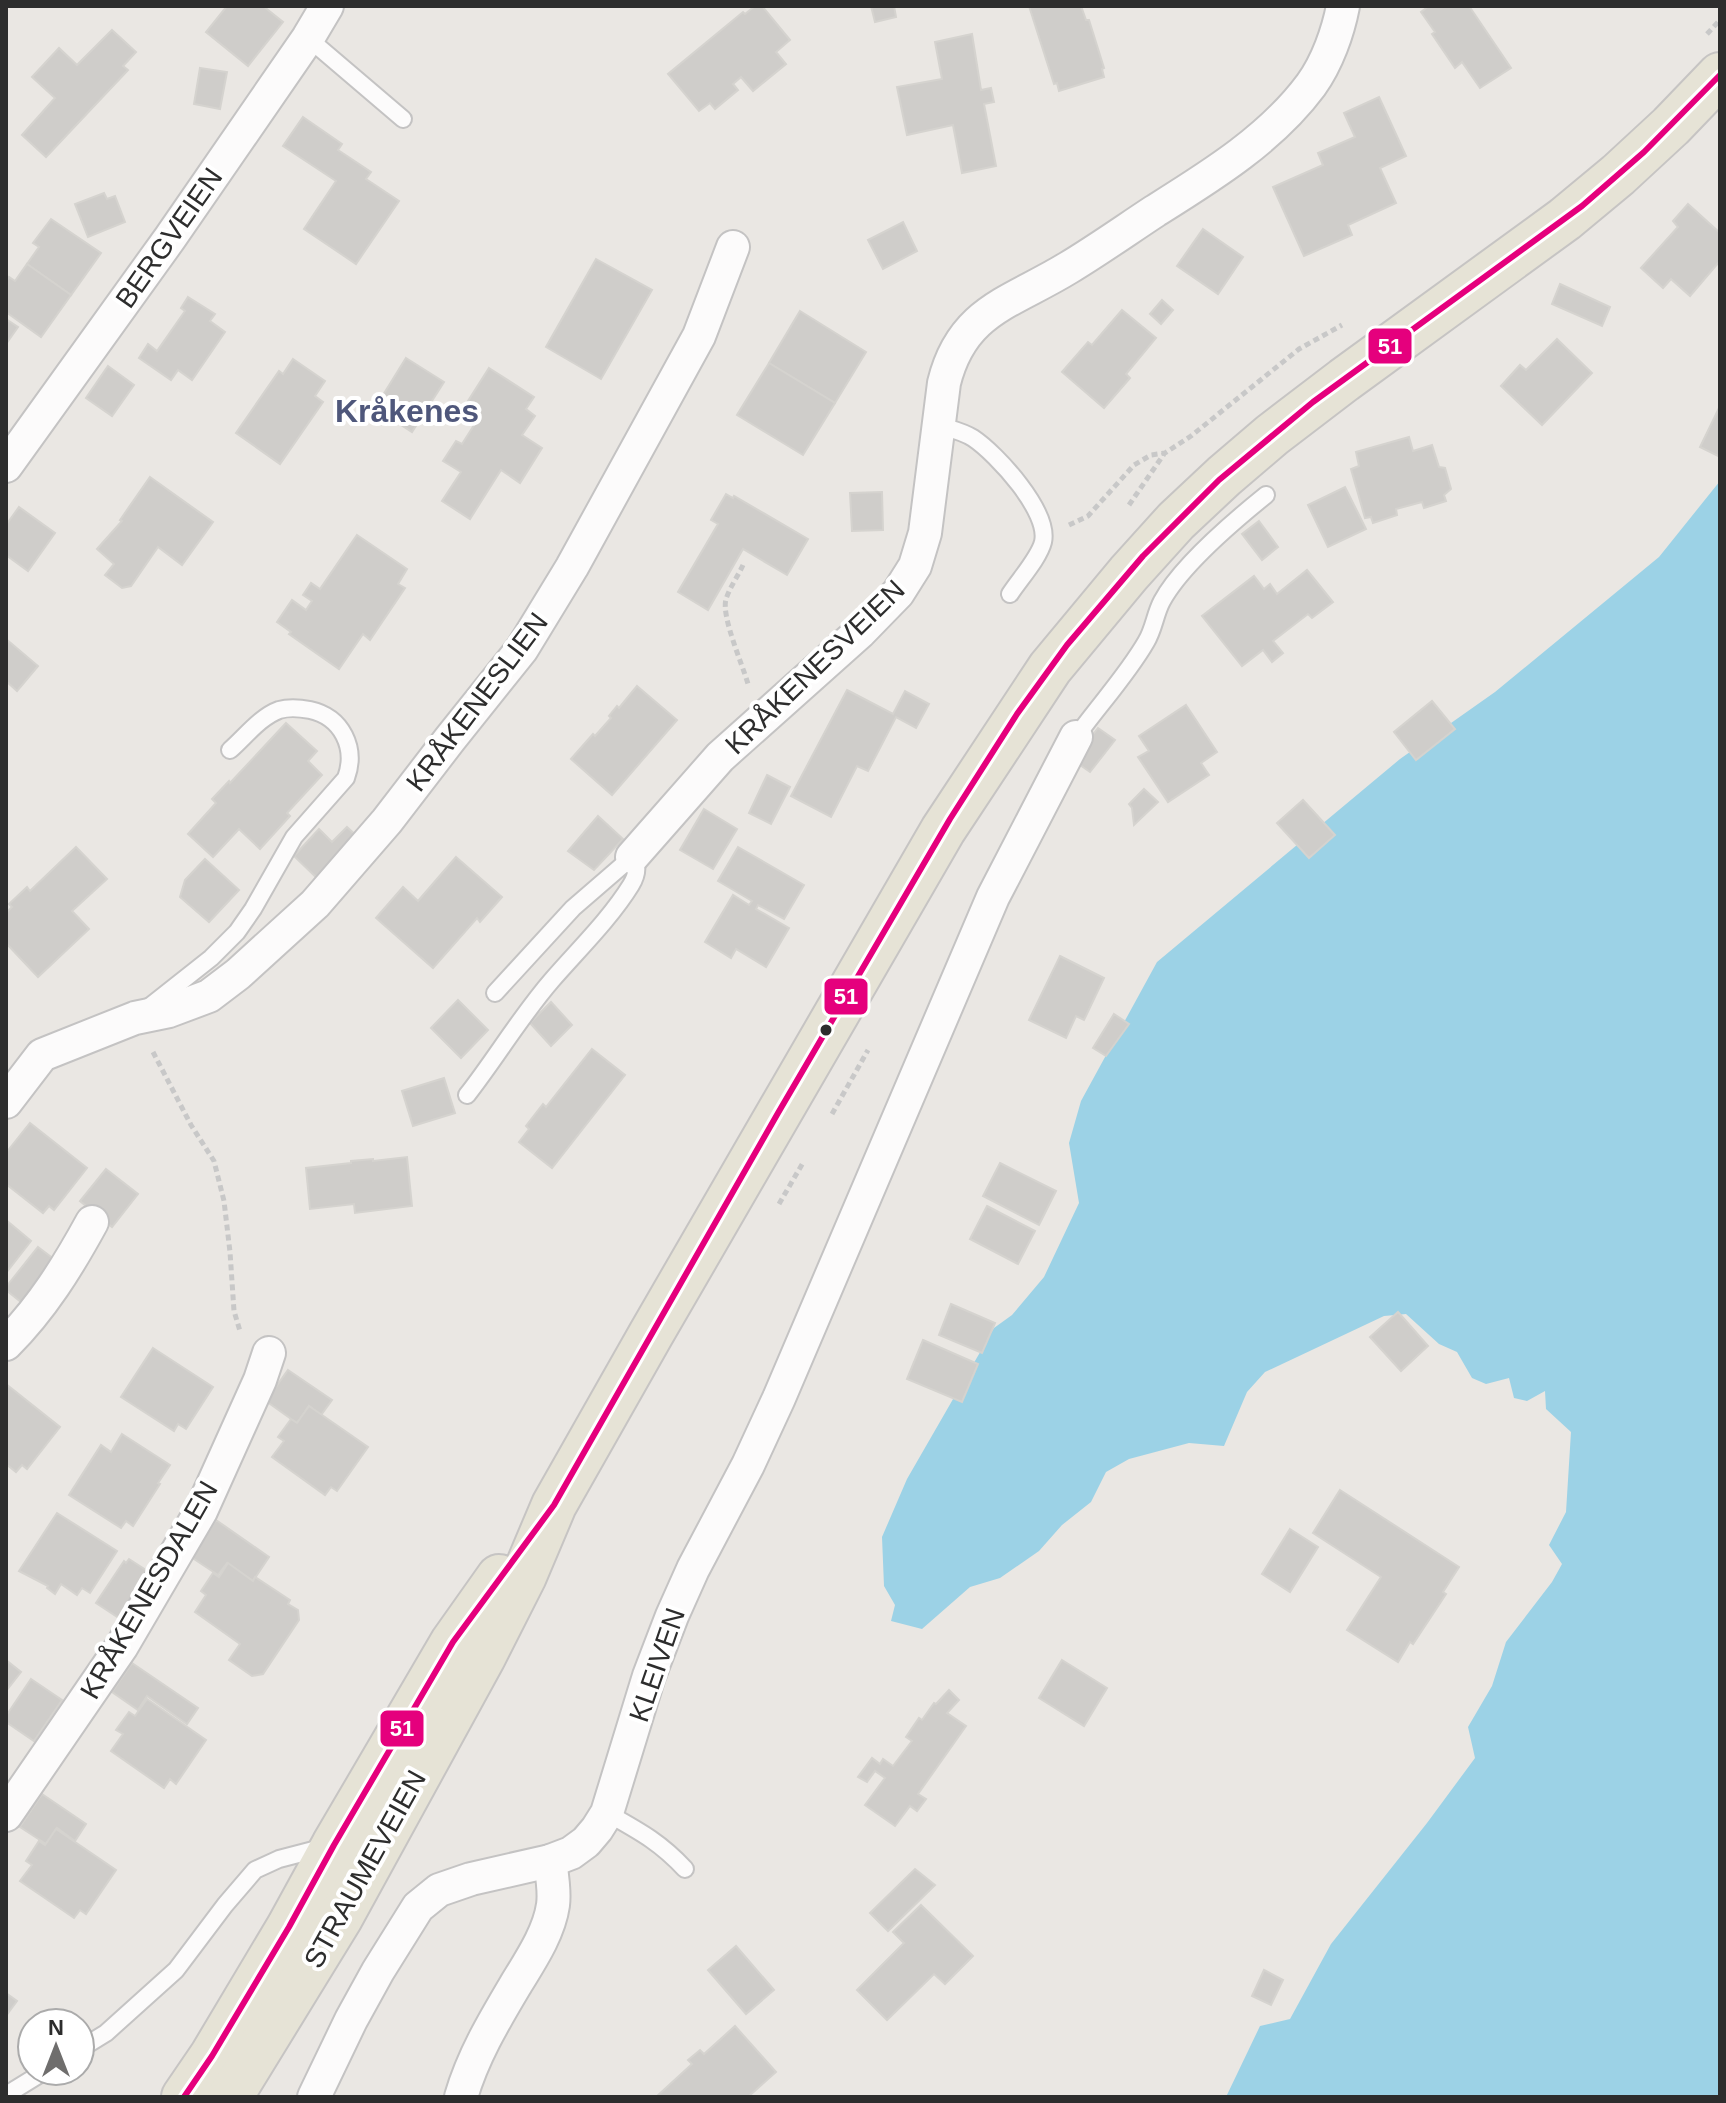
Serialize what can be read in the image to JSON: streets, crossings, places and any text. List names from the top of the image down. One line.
{"streets":{"main road":["STRAUMEVEIEN"],"street":["BERGVEIEN","KRÅKENESVEIEN","KRÅKENESLIEN","KRÅKENESDALEN","KLEIVEN"]},"districts":["Kråkenes"],"lines":["transit line 51"],"north":"top"}
